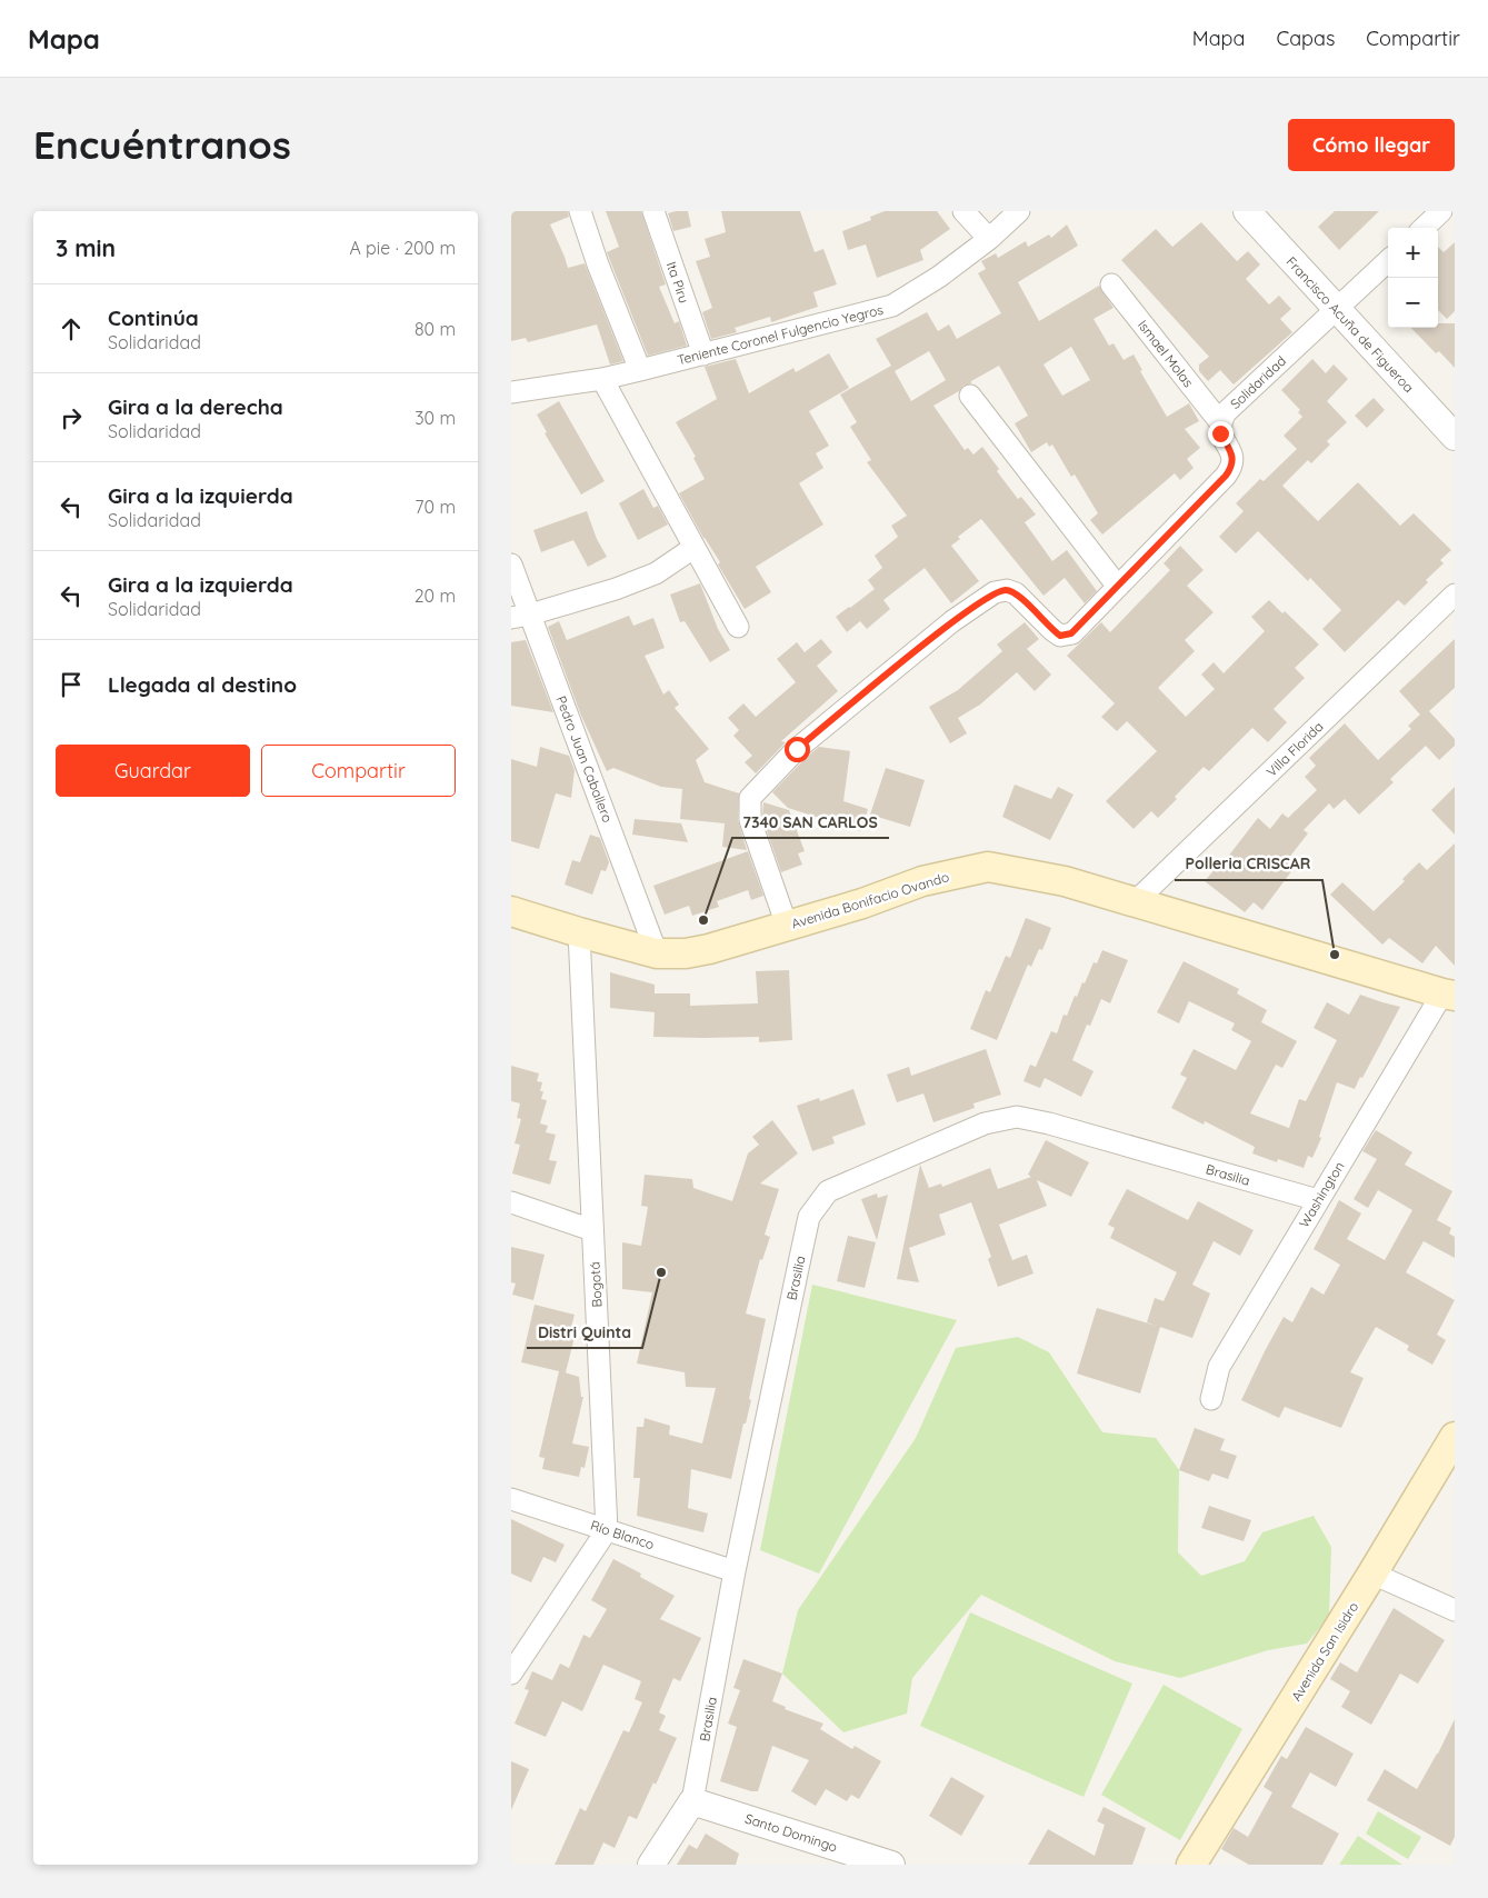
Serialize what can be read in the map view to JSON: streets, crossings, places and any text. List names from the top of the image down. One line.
{"streets":{"main road":["Avenida Bonifacio Ovando","Avenida San Isidro"],"street":["Ita Piru","Francisco Acuña de Figueroa","Teniente Coronel Fulgencio Yegros","Ismael Molas","Solidaridad","Villa Florida","Pedro Juan Caballero","Brasilia","Washington","Bogotá","Río Blanco","Santo Domingo"]},"crossings":[["Ita Piru","Teniente Coronel Fulgencio Yegros"],["Francisco Acuña de Figueroa","Solidaridad"],["Ismael Molas","Solidaridad"],["Solidaridad","Avenida Bonifacio Ovando"],["Villa Florida","Avenida Bonifacio Ovando"],["Pedro Juan Caballero","Avenida Bonifacio Ovando"],["Avenida Bonifacio Ovando","Washington"],["Avenida Bonifacio Ovando","Bogotá"],["Brasilia","Washington"],["Brasilia","Río Blanco"],["Brasilia","Santo Domingo"],["Bogotá","Río Blanco"]],"places":["7340 SAN CARLOS","Polleria CRISCAR","Distri Quinta"],"page":{"header":"Mapa","nav":["Mapa","Capas","Compartir"],"buttons":["Cómo llegar",["Guardar","Compartir"]],"title":"Encuéntranos","heading":["3 min","A pie · 200 m"],"map_buttons":["+","−"],"list":[["Continúa","Solidaridad","80 m"],["Gira a la derecha","Solidaridad","30 m"],["Gira a la izquierda","Solidaridad","70 m"],["Gira a la izquierda","Solidaridad","20 m"],"Llegada al destino"]}}
